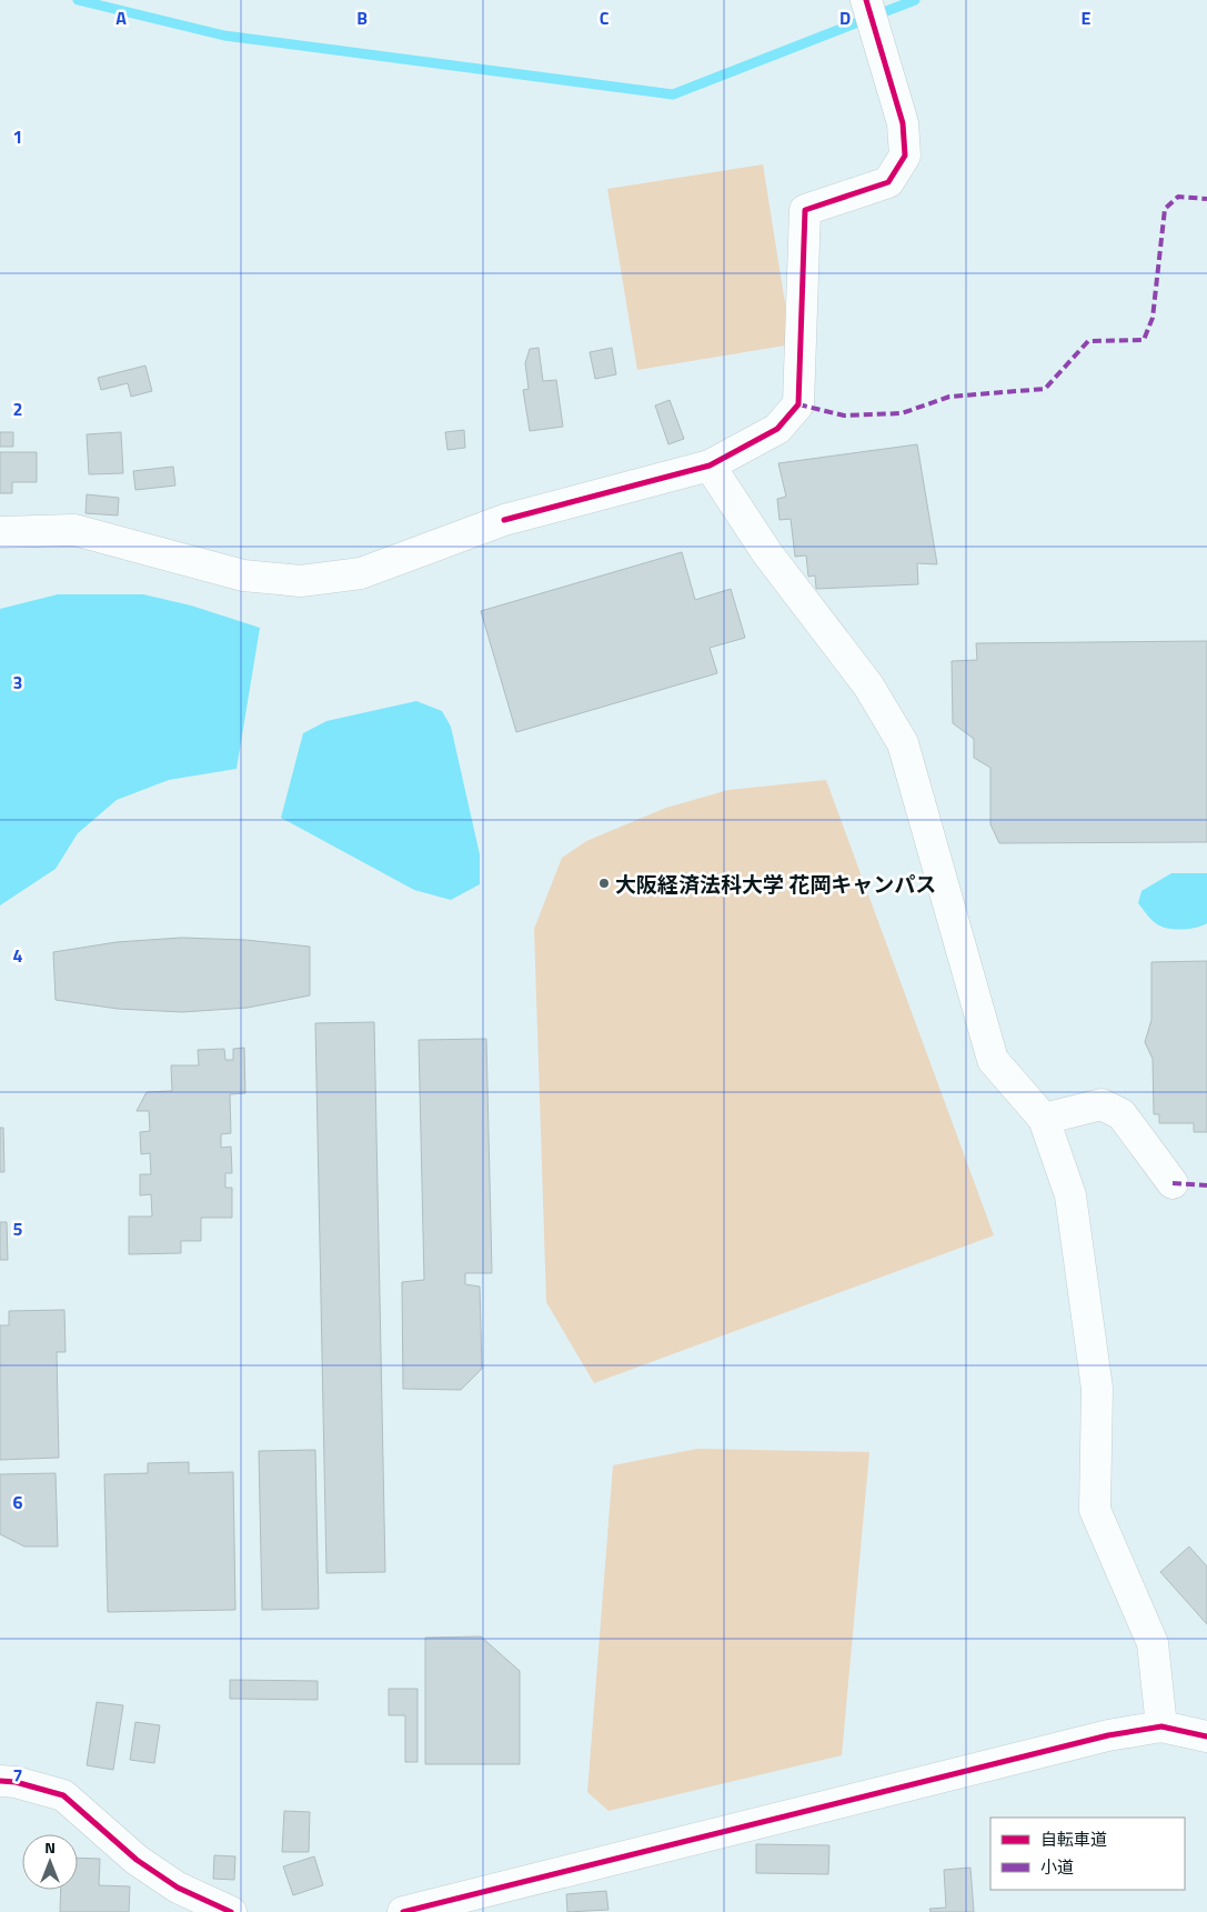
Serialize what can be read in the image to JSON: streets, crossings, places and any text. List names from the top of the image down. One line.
{"places":["大阪経済法科大学 花岡キャンパス"],"legend":["自転車道","小道"],"north":"top","grid":{"columns":["A","B","C","D","E"],"rows":["1","2","3","4","5","6","7"]}}
